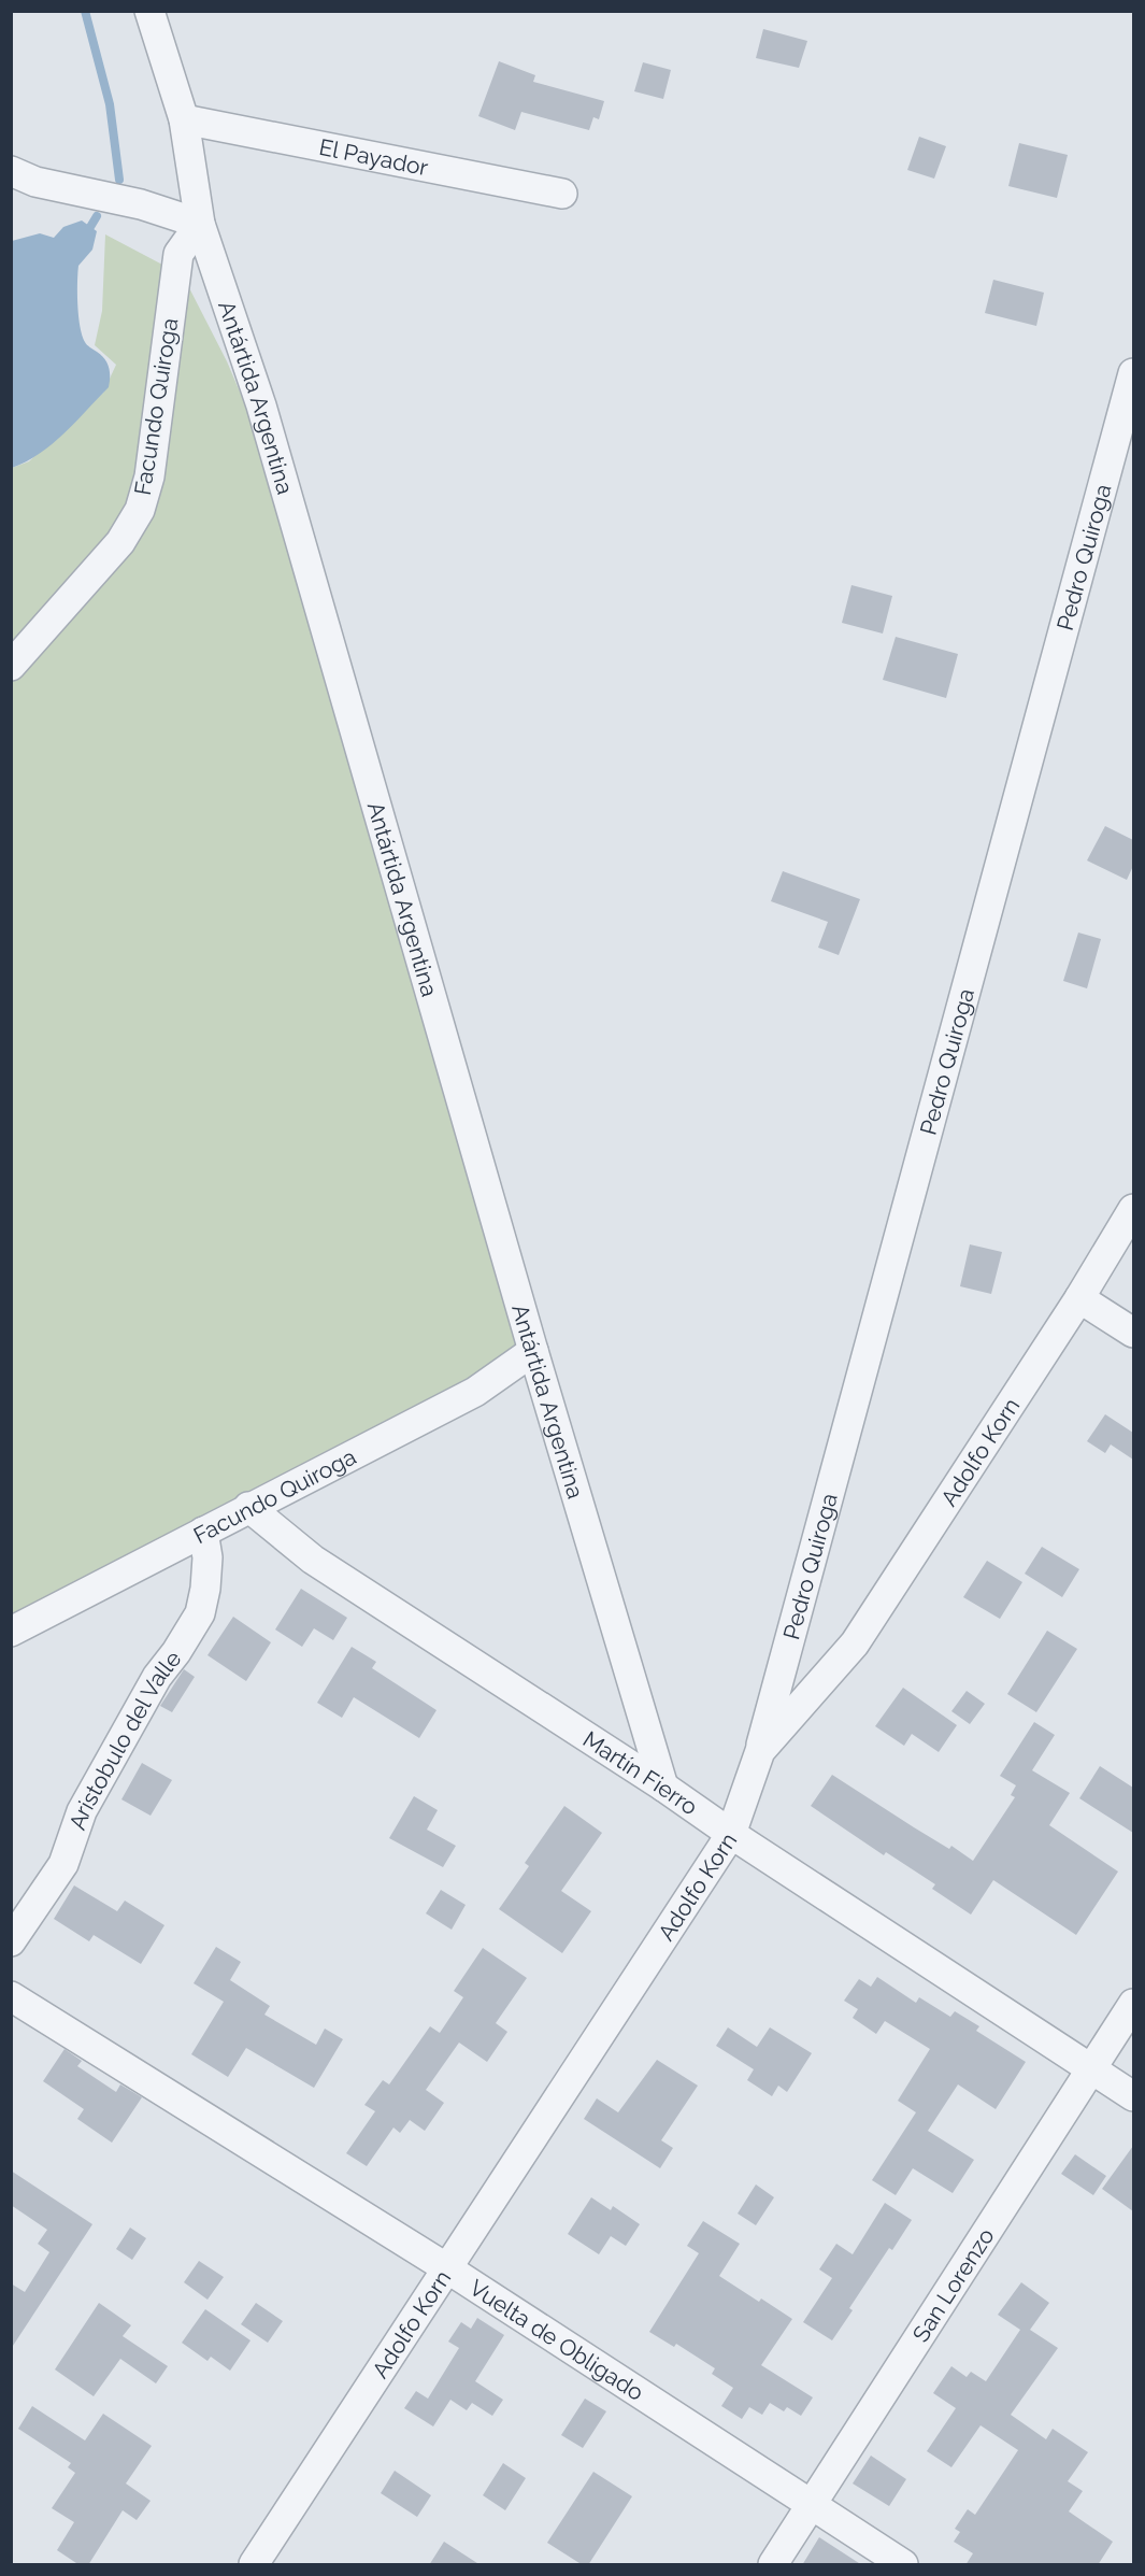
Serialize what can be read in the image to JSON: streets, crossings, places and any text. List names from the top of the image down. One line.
{"streets":{"street":["El Payador","Antártida Argentina","Facundo Quiroga","Pedro Quiroga","Adolfo Korn","Aristobulo del Valle","Martín Fierro","San Lorenzo","Vuelta de Obligado"]},"crossings":[["El Payador","Antártida Argentina"],["Antártida Argentina","Facundo Quiroga"],["Antártida Argentina","Martín Fierro"],["Facundo Quiroga","Aristobulo del Valle"],["Facundo Quiroga","Martín Fierro"],["Pedro Quiroga","Adolfo Korn"],["Adolfo Korn","Martín Fierro"],["Adolfo Korn","Vuelta de Obligado"],["Martín Fierro","San Lorenzo"],["San Lorenzo","Vuelta de Obligado"]]}
